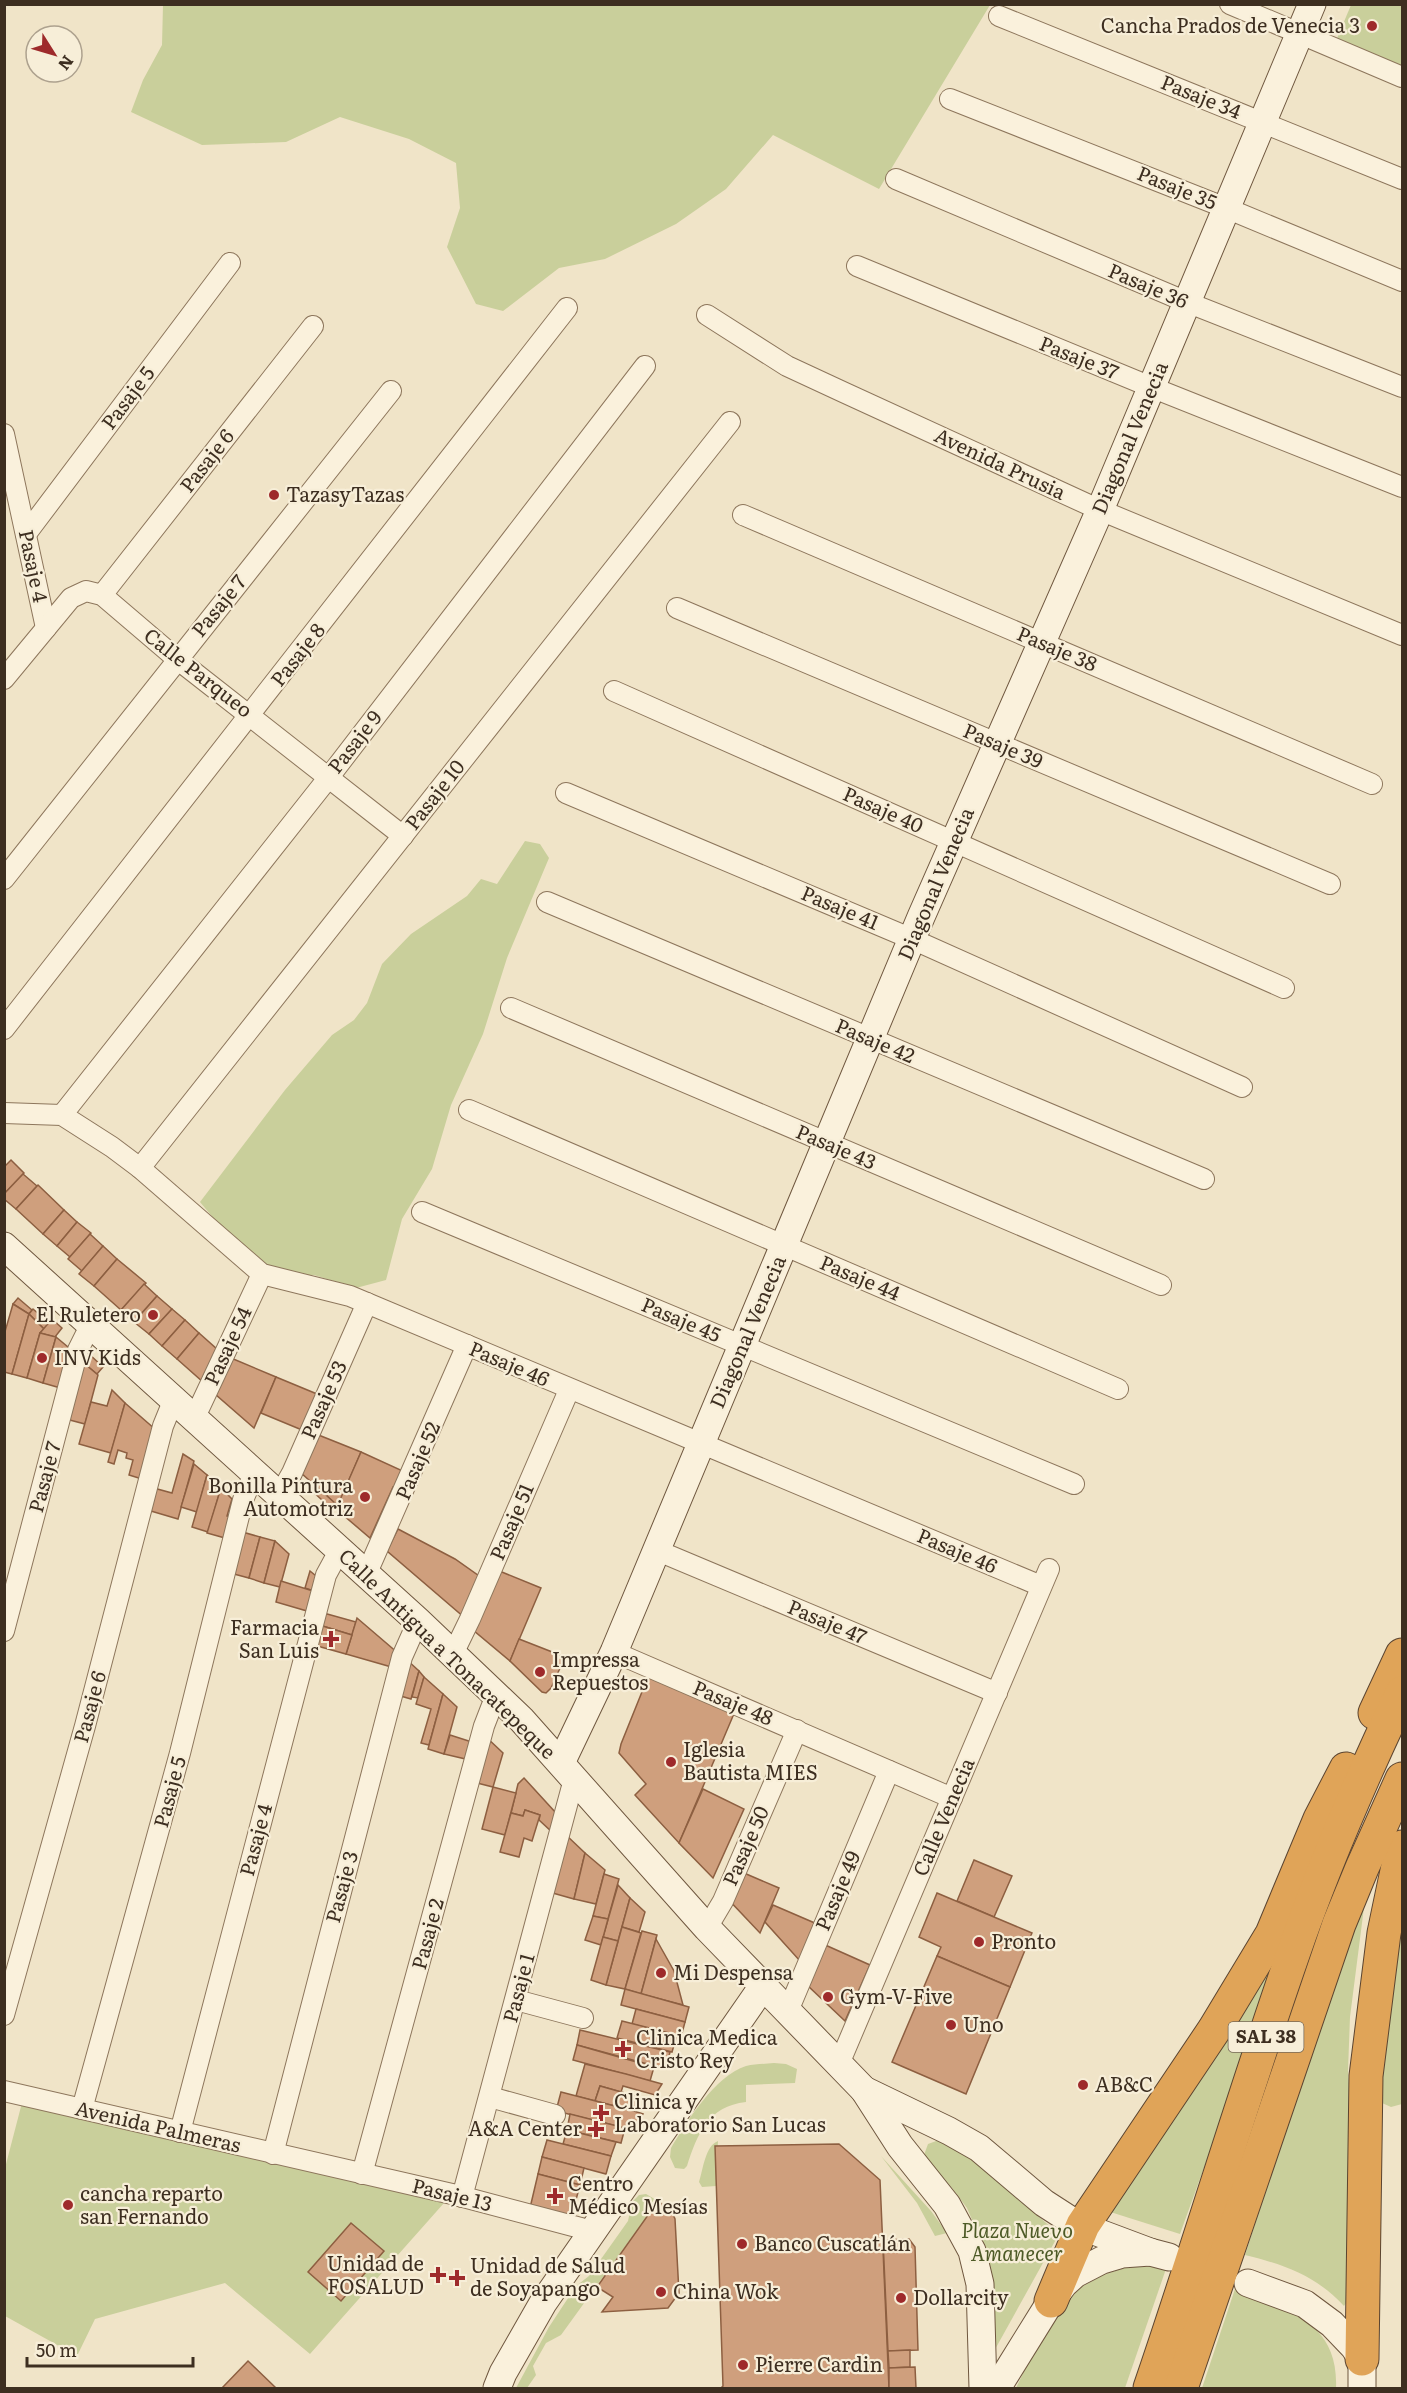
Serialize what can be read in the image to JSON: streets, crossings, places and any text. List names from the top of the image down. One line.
{"streets":{"highway":["SAL 38"],"street":["Pasaje 34","Pasaje 35","Pasaje 36","Pasaje 37","Pasaje 5","Diagonal Venecia","Pasaje 6","Avenida Prusia","Pasaje 4","Pasaje 7","Pasaje 38","Pasaje 8","Calle Parqueo","Pasaje 9","Pasaje 39","Pasaje 10","Pasaje 40","Pasaje 41","Pasaje 42","Pasaje 43","Pasaje 44","Pasaje 45","Pasaje 54","Pasaje 46","Pasaje 53","Pasaje 52","Pasaje 51","Pasaje 47","Calle Antigua a Tonacatepeque","Pasaje 48","Calle Venecia","Pasaje 50","Pasaje 3","Pasaje 49","Pasaje 2","Pasaje 1","Avenida Palmeras","Pasaje 13"]},"crossings":[["Pasaje 34","Diagonal Venecia"],["Pasaje 35","Diagonal Venecia"],["Pasaje 36","Diagonal Venecia"],["Pasaje 37","Diagonal Venecia"],["Pasaje 5","Pasaje 4"],["Pasaje 5","Calle Antigua a Tonacatepeque"],["Pasaje 5","Avenida Palmeras"],["Diagonal Venecia","Avenida Prusia"],["Diagonal Venecia","Pasaje 38"],["Diagonal Venecia","Pasaje 39"],["Diagonal Venecia","Pasaje 40"],["Diagonal Venecia","Pasaje 41"],["Diagonal Venecia","Pasaje 42"],["Diagonal Venecia","Pasaje 43"],["Diagonal Venecia","Pasaje 44"],["Diagonal Venecia","Pasaje 45"],["Diagonal Venecia","Pasaje 46"],["Diagonal Venecia","Pasaje 47"],["Diagonal Venecia","Calle Antigua a Tonacatepeque"],["Diagonal Venecia","Pasaje 48"],["Diagonal Venecia","Pasaje 1"],["Pasaje 6","Calle Parqueo"],["Pasaje 6","Calle Antigua a Tonacatepeque"],["Pasaje 4","Calle Antigua a Tonacatepeque"],["Pasaje 4","Avenida Palmeras"],["Pasaje 7","Calle Parqueo"],["Pasaje 7","Calle Antigua a Tonacatepeque"],["Pasaje 8","Calle Parqueo"],["Calle Parqueo","Pasaje 9"],["Calle Parqueo","Pasaje 10"],["Pasaje 9","Pasaje 46"],["Pasaje 10","Pasaje 46"],["Pasaje 54","Pasaje 46"],["Pasaje 54","Calle Antigua a Tonacatepeque"],["Pasaje 46","Pasaje 53"],["Pasaje 46","Pasaje 52"],["Pasaje 46","Pasaje 51"],["Pasaje 46","Calle Venecia"],["Pasaje 53","Calle Antigua a Tonacatepeque"],["Pasaje 52","Calle Antigua a Tonacatepeque"],["Pasaje 51","Calle Antigua a Tonacatepeque"],["Pasaje 47","Calle Venecia"],["Calle Antigua a Tonacatepeque","Calle Venecia"],["Calle Antigua a Tonacatepeque","Pasaje 50"],["Calle Antigua a Tonacatepeque","Pasaje 3"],["Calle Antigua a Tonacatepeque","Pasaje 49"],["Calle Antigua a Tonacatepeque","Pasaje 2"],["Calle Antigua a Tonacatepeque","Pasaje 1"],["Pasaje 48","Calle Venecia"],["Pasaje 48","Pasaje 50"],["Pasaje 48","Pasaje 49"],["Pasaje 3","Avenida Palmeras"],["Pasaje 2","Pasaje 13"],["Pasaje 1","Pasaje 13"],["Avenida Palmeras","Pasaje 13"]],"parks":["Plaza Nuevo Amanecer"],"places":{"other":["Cancha Prados de Venecia 3","TazasyTazas","El Ruletero","INV Kids","Bonilla Pintura Automotriz","Impressa Repuestos","Iglesia Bautista MIES","Pronto","Mi Despensa","Gym-V-Five","Uno","AB&C","cancha reparto san Fernando","Banco Cuscatlán","China Wok","Dollarcity","Pierre Cardin"],"health":["Farmacia San Luis","Clinica Medica Cristo Rey","Clinica y Laboratorio San Lucas","A&A Center","Centro Médico Mesías","Unidad de FOSALUD","Unidad de Salud de Soyapango"]},"scale_bar":"50 m","north":"bottom right"}
